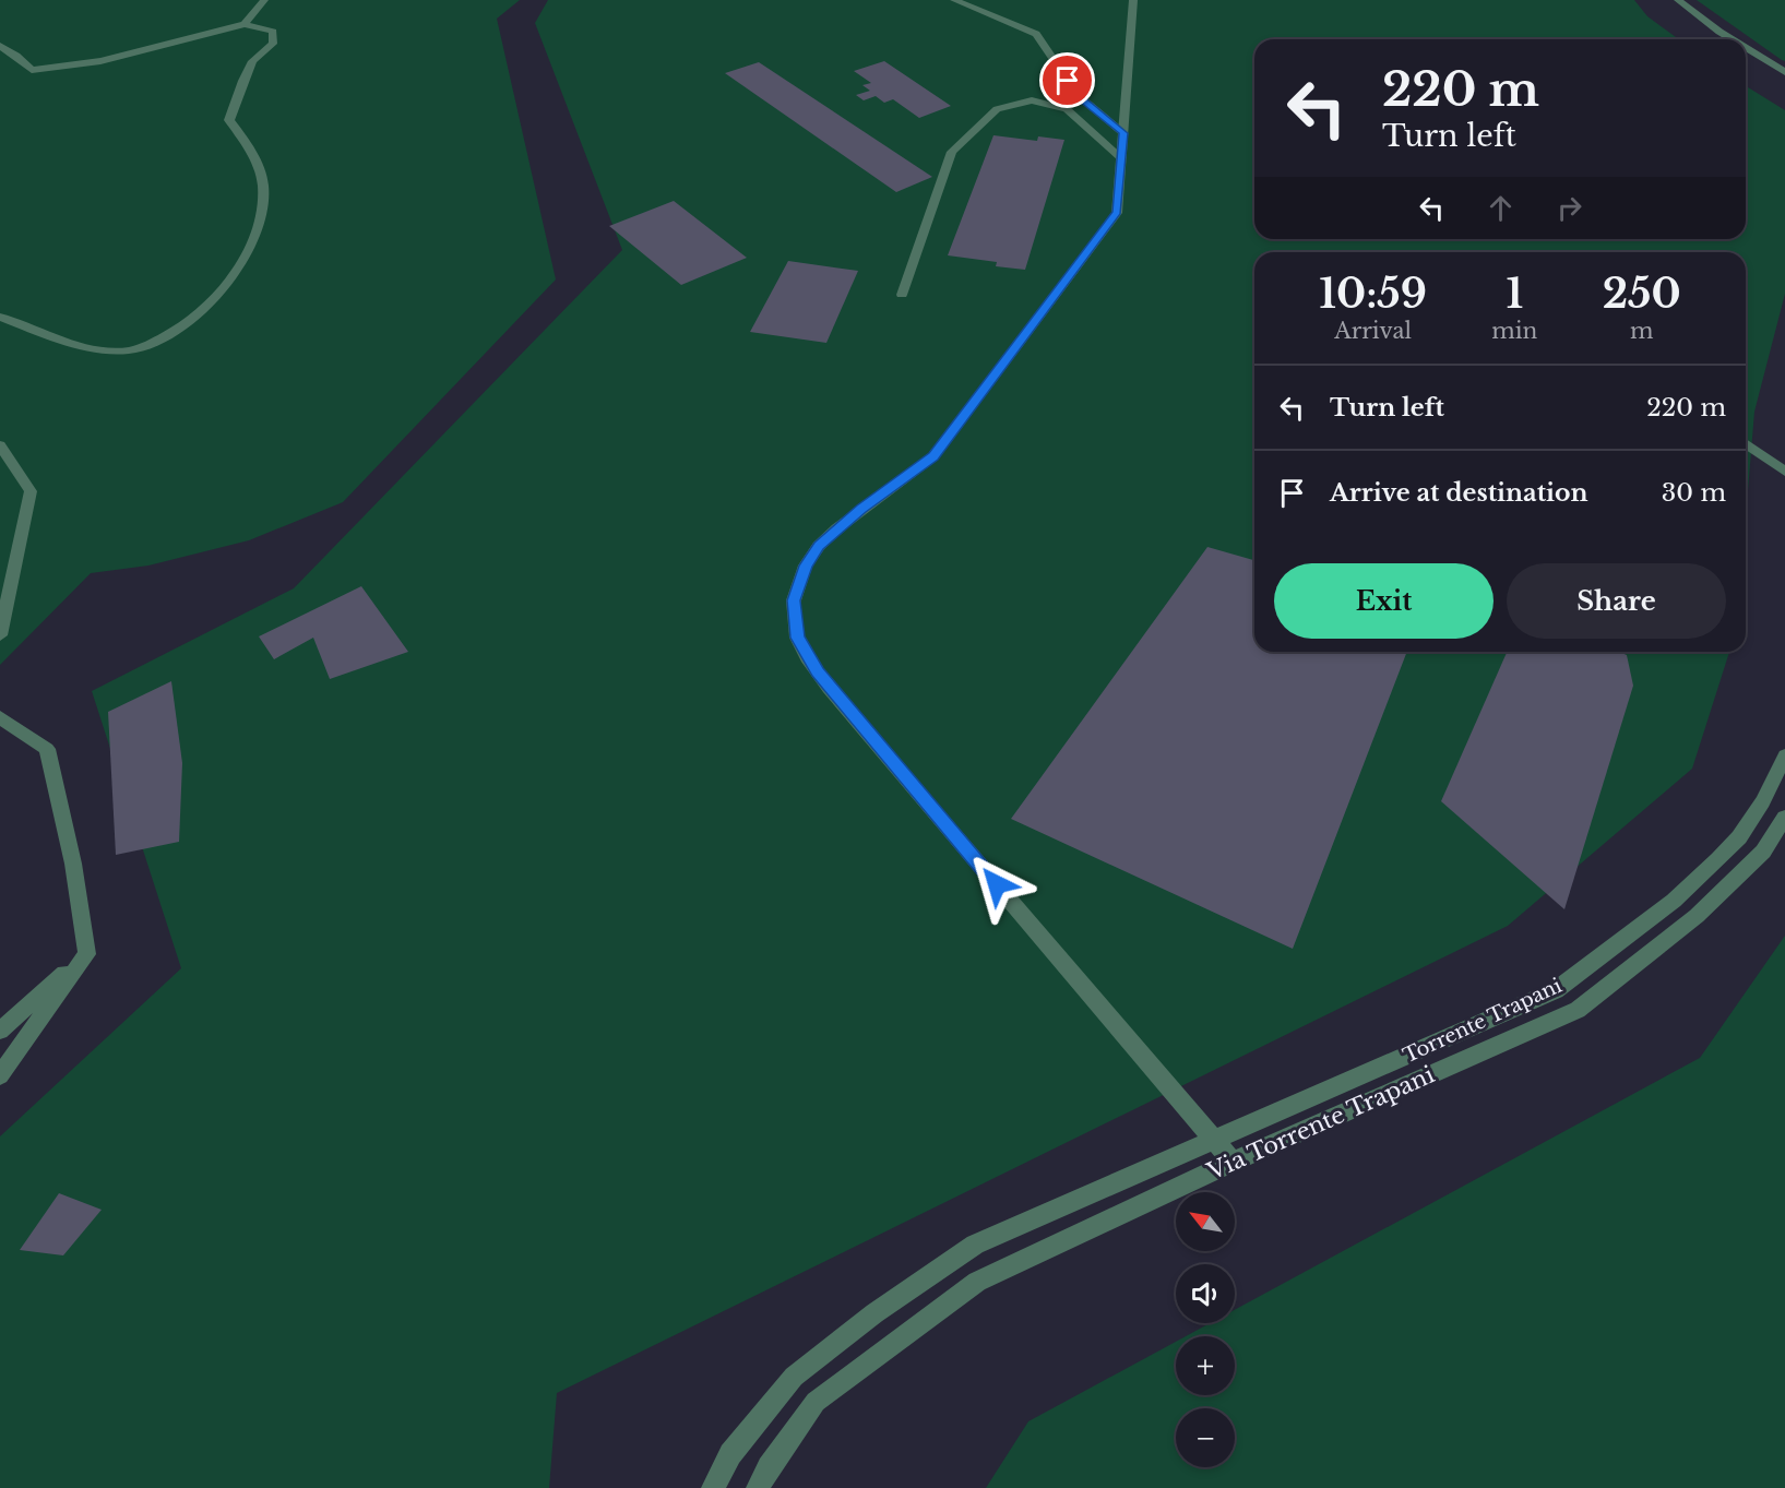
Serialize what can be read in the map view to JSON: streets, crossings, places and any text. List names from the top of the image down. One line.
{"streets":{"street":["Torrente Trapani","Via Torrente Trapani"]},"north":"top left","page":{"turn":["220 m","Turn left"],"eta":["10:59","Arrival","1","min","250","m"],"list":[{"name":"Turn left","value":"220 m"},{"name":"Arrive at destination","value":"30 m"}],"buttons":["Exit","Share"],"map_buttons":["+","−"]}}
